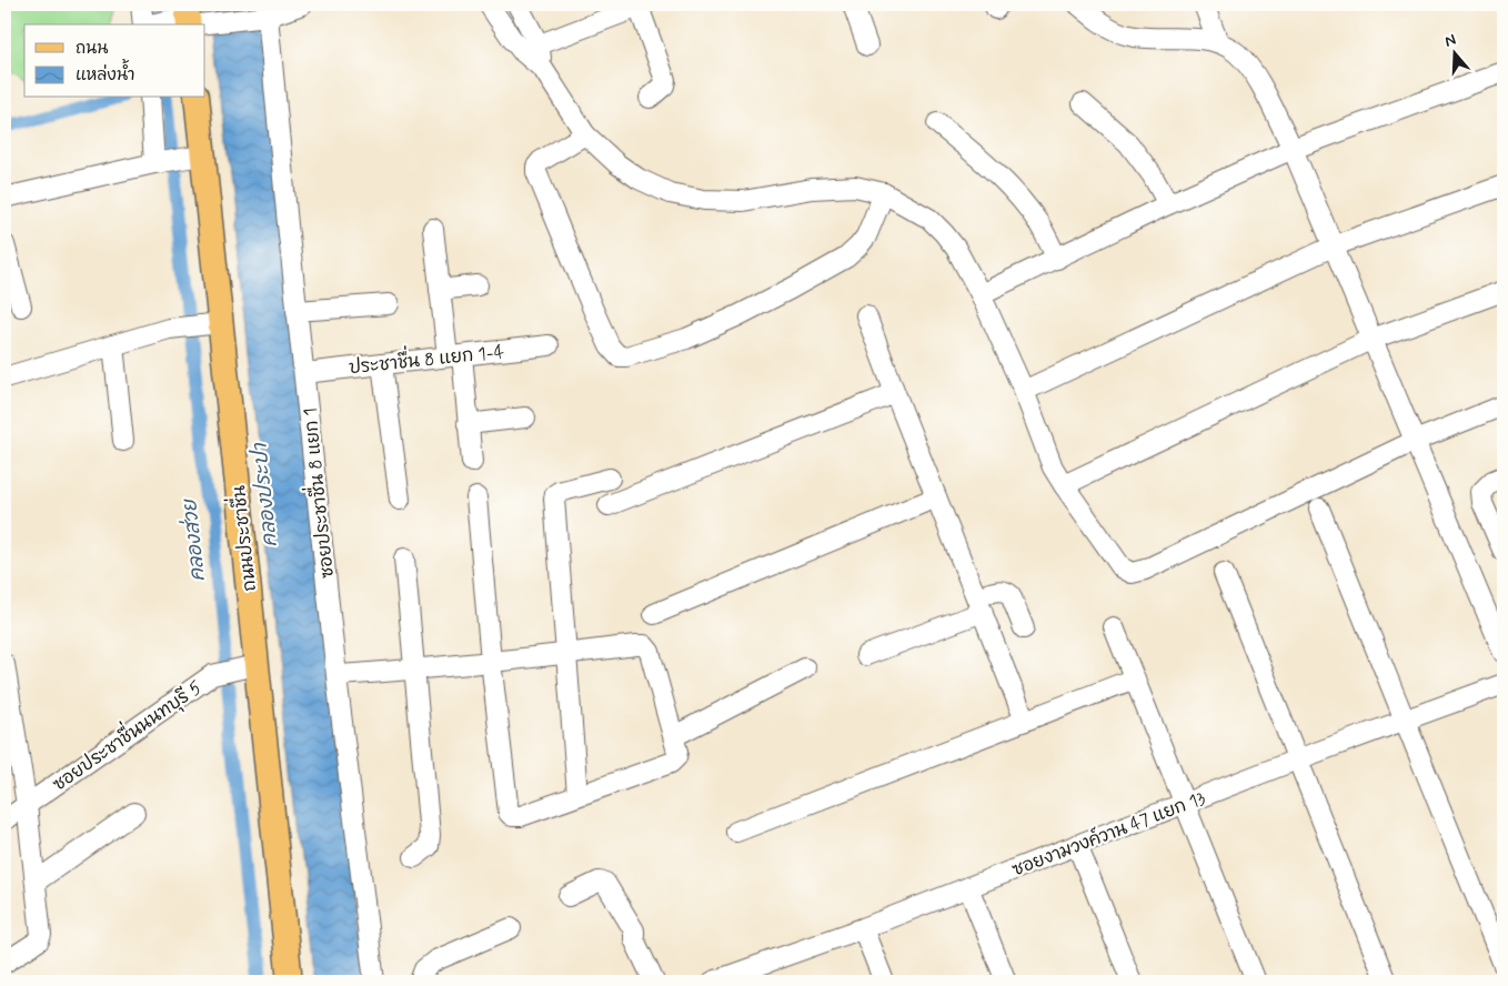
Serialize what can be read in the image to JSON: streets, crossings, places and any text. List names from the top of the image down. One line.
{"streets":{"main road":["ถนนประชาชื่น"],"street":["ประชาชื่น 8 แยก 1-4","ซอยประชาชื่น 8 แยก 1","ซอยประชาชื่นนนทบุรี 5","ซอยงามวงค์วาน 47 แยก 13"]},"crossings":[["ประชาชื่น 8 แยก 1-4","ซอยประชาชื่น 8 แยก 1"],["ถนนประชาชื่น","ซอยประชาชื่นนนทบุรี 5"]],"water":["คลองประปา","คลองส่วย"],"legend":["ถนน","แหล่งน้ำ"],"north":"top"}
